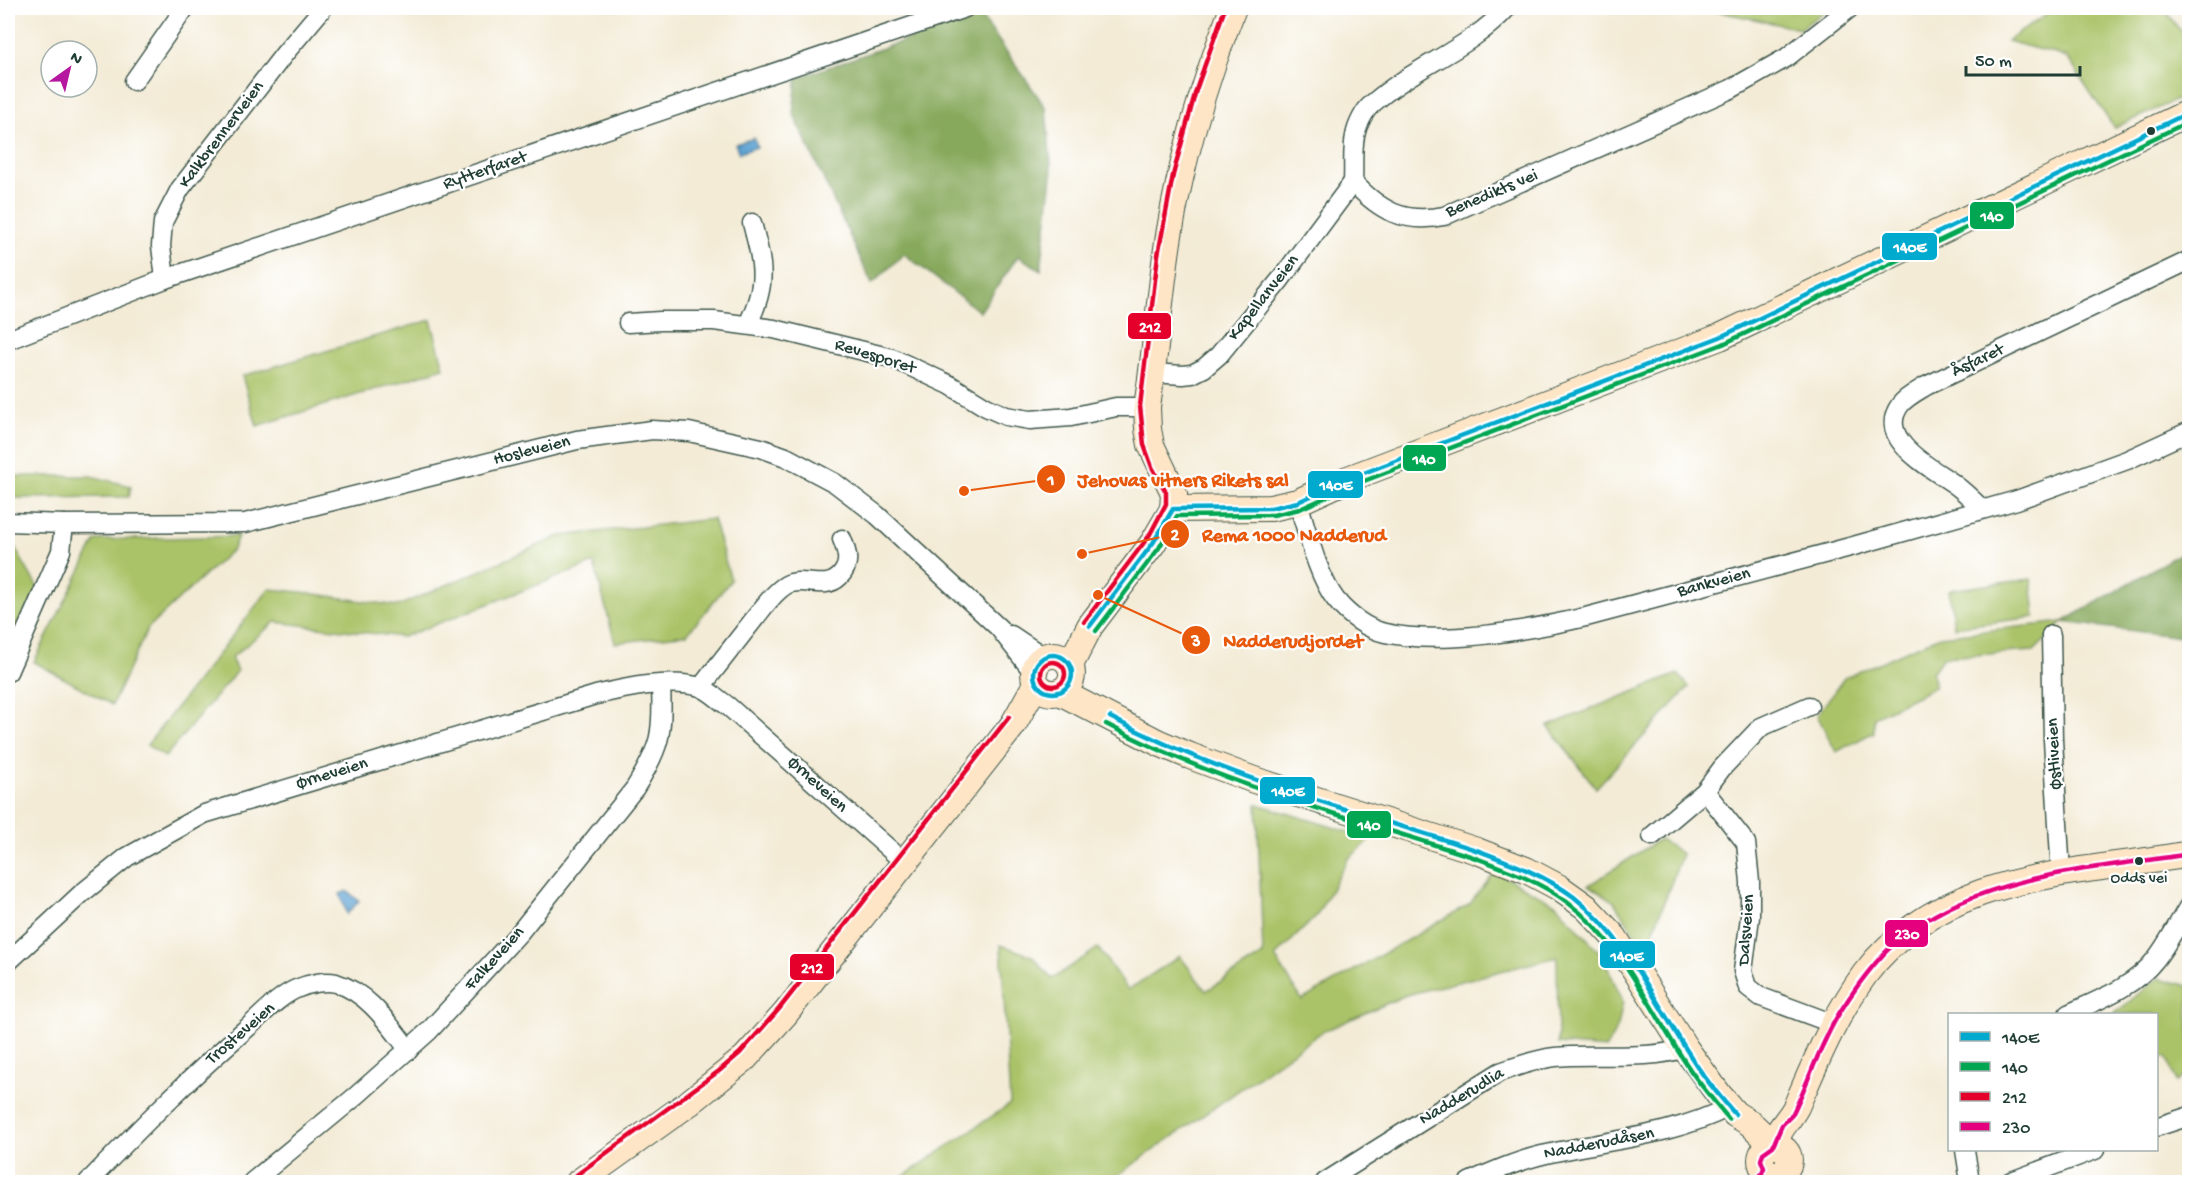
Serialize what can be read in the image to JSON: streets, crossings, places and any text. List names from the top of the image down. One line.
{"streets":{"street":["Kalkbrennerveien","Rytterfaret","Benedikts vei","Kapellanveien","Revesporet","Åsfaret","Hosleveien","Bankveien","Østliveien","Ørneveien","Dalsveien","Falkeveien","Trosteveien","Nadderudlia","Nadderudåsen"]},"crossings":[["Kalkbrennerveien","Rytterfaret"],["Benedikts vei","Kapellanveien"],["Åsfaret","Bankveien"],["Hosleveien","Nadderudlia"],["Hosleveien","Nadderudåsen"],["Ørneveien","Falkeveien"],["Falkeveien","Trosteveien"]],"places":["Jehovas vitners Rikets sal","Rema 1000 Nadderud","Nadderudjordet","Odds vei"],"lines":["transit line 212","transit line 140E","transit line 140","transit line 230"],"legend":["140E","140","212","230"],"scale_bar":"50 m","north":"top right"}
